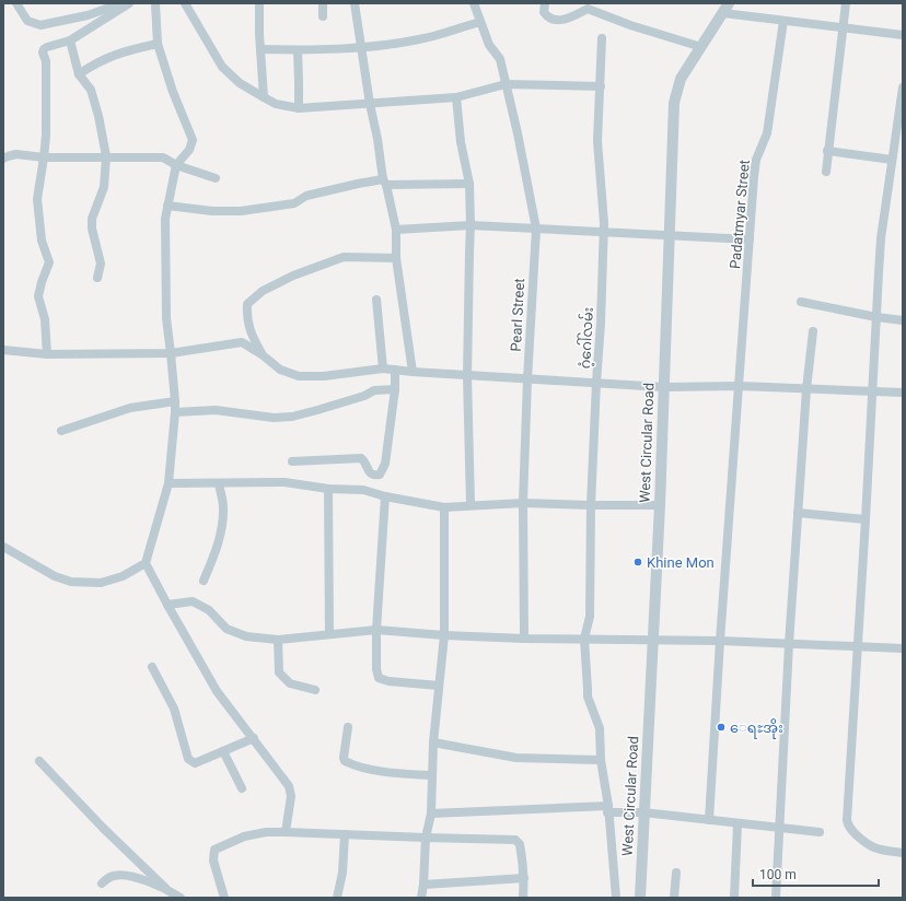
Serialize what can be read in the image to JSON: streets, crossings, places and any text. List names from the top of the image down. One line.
{"streets":{"street":["Padatmyar Street","Pearl Street","ဂံ့ဂေါ်လမ်း","West Circular Road"]},"places":["Khine Mon","ေရႊအိုး"],"scale_bar":"100 m"}
